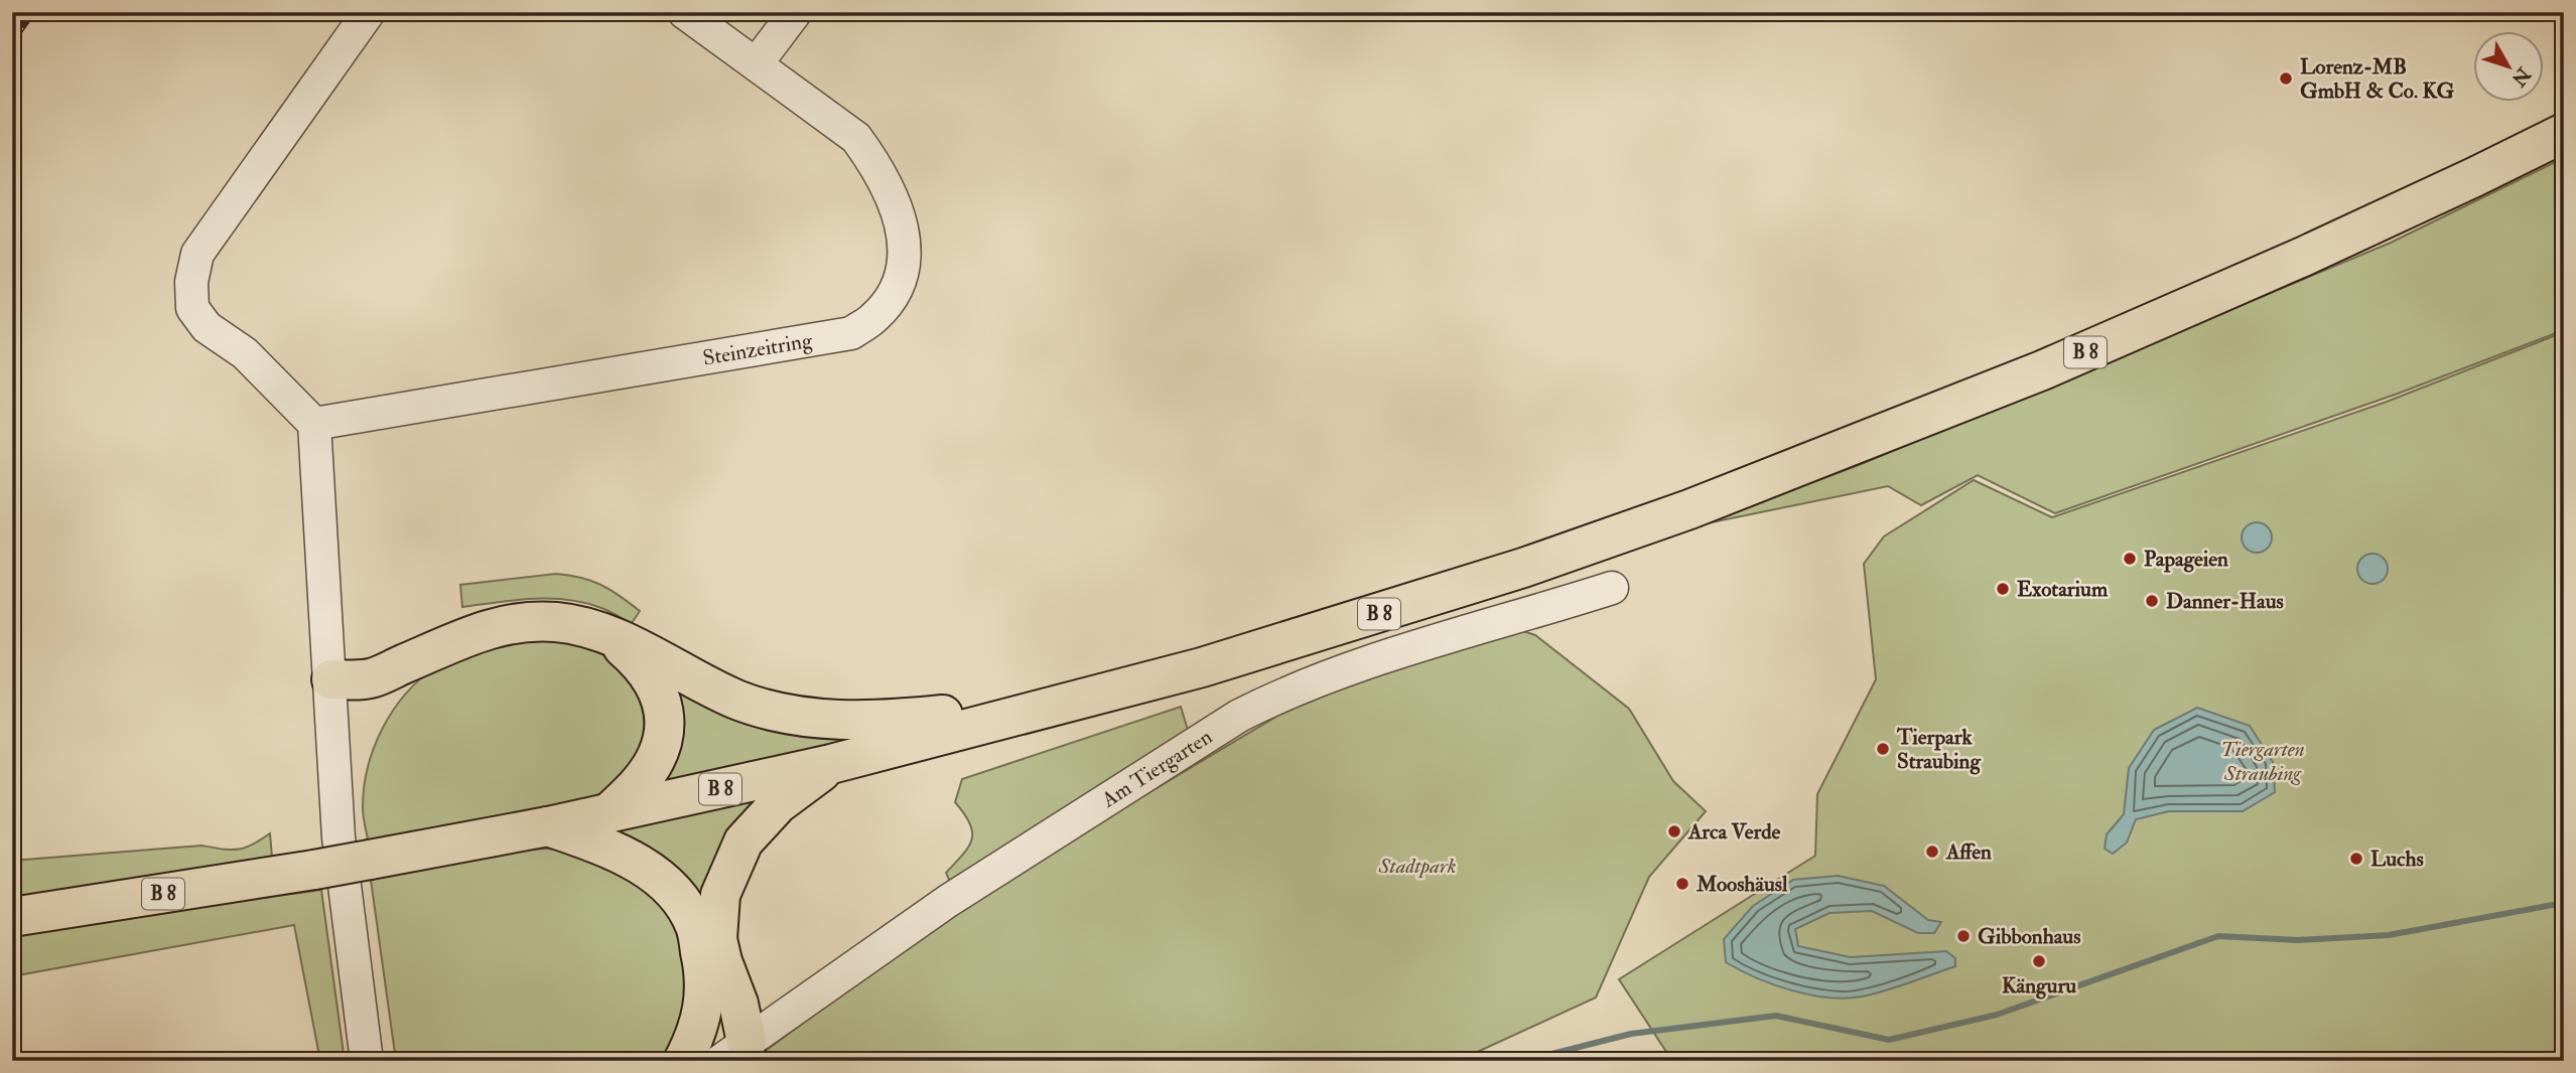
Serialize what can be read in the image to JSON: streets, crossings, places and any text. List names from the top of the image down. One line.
{"streets":{"main road":["B 8"],"street":["Steinzeitring","Am Tiergarten"]},"parks":["Tiergarten Straubing","Stadtpark"],"places":["Lorenz-MB GmbH & Co. KG","Papageien","Exotarium","Danner-Haus","Tierpark Straubing","Arca Verde","Affen","Luchs","Mooshäusl","Gibbonhaus","Känguru"],"north":"bottom right"}
